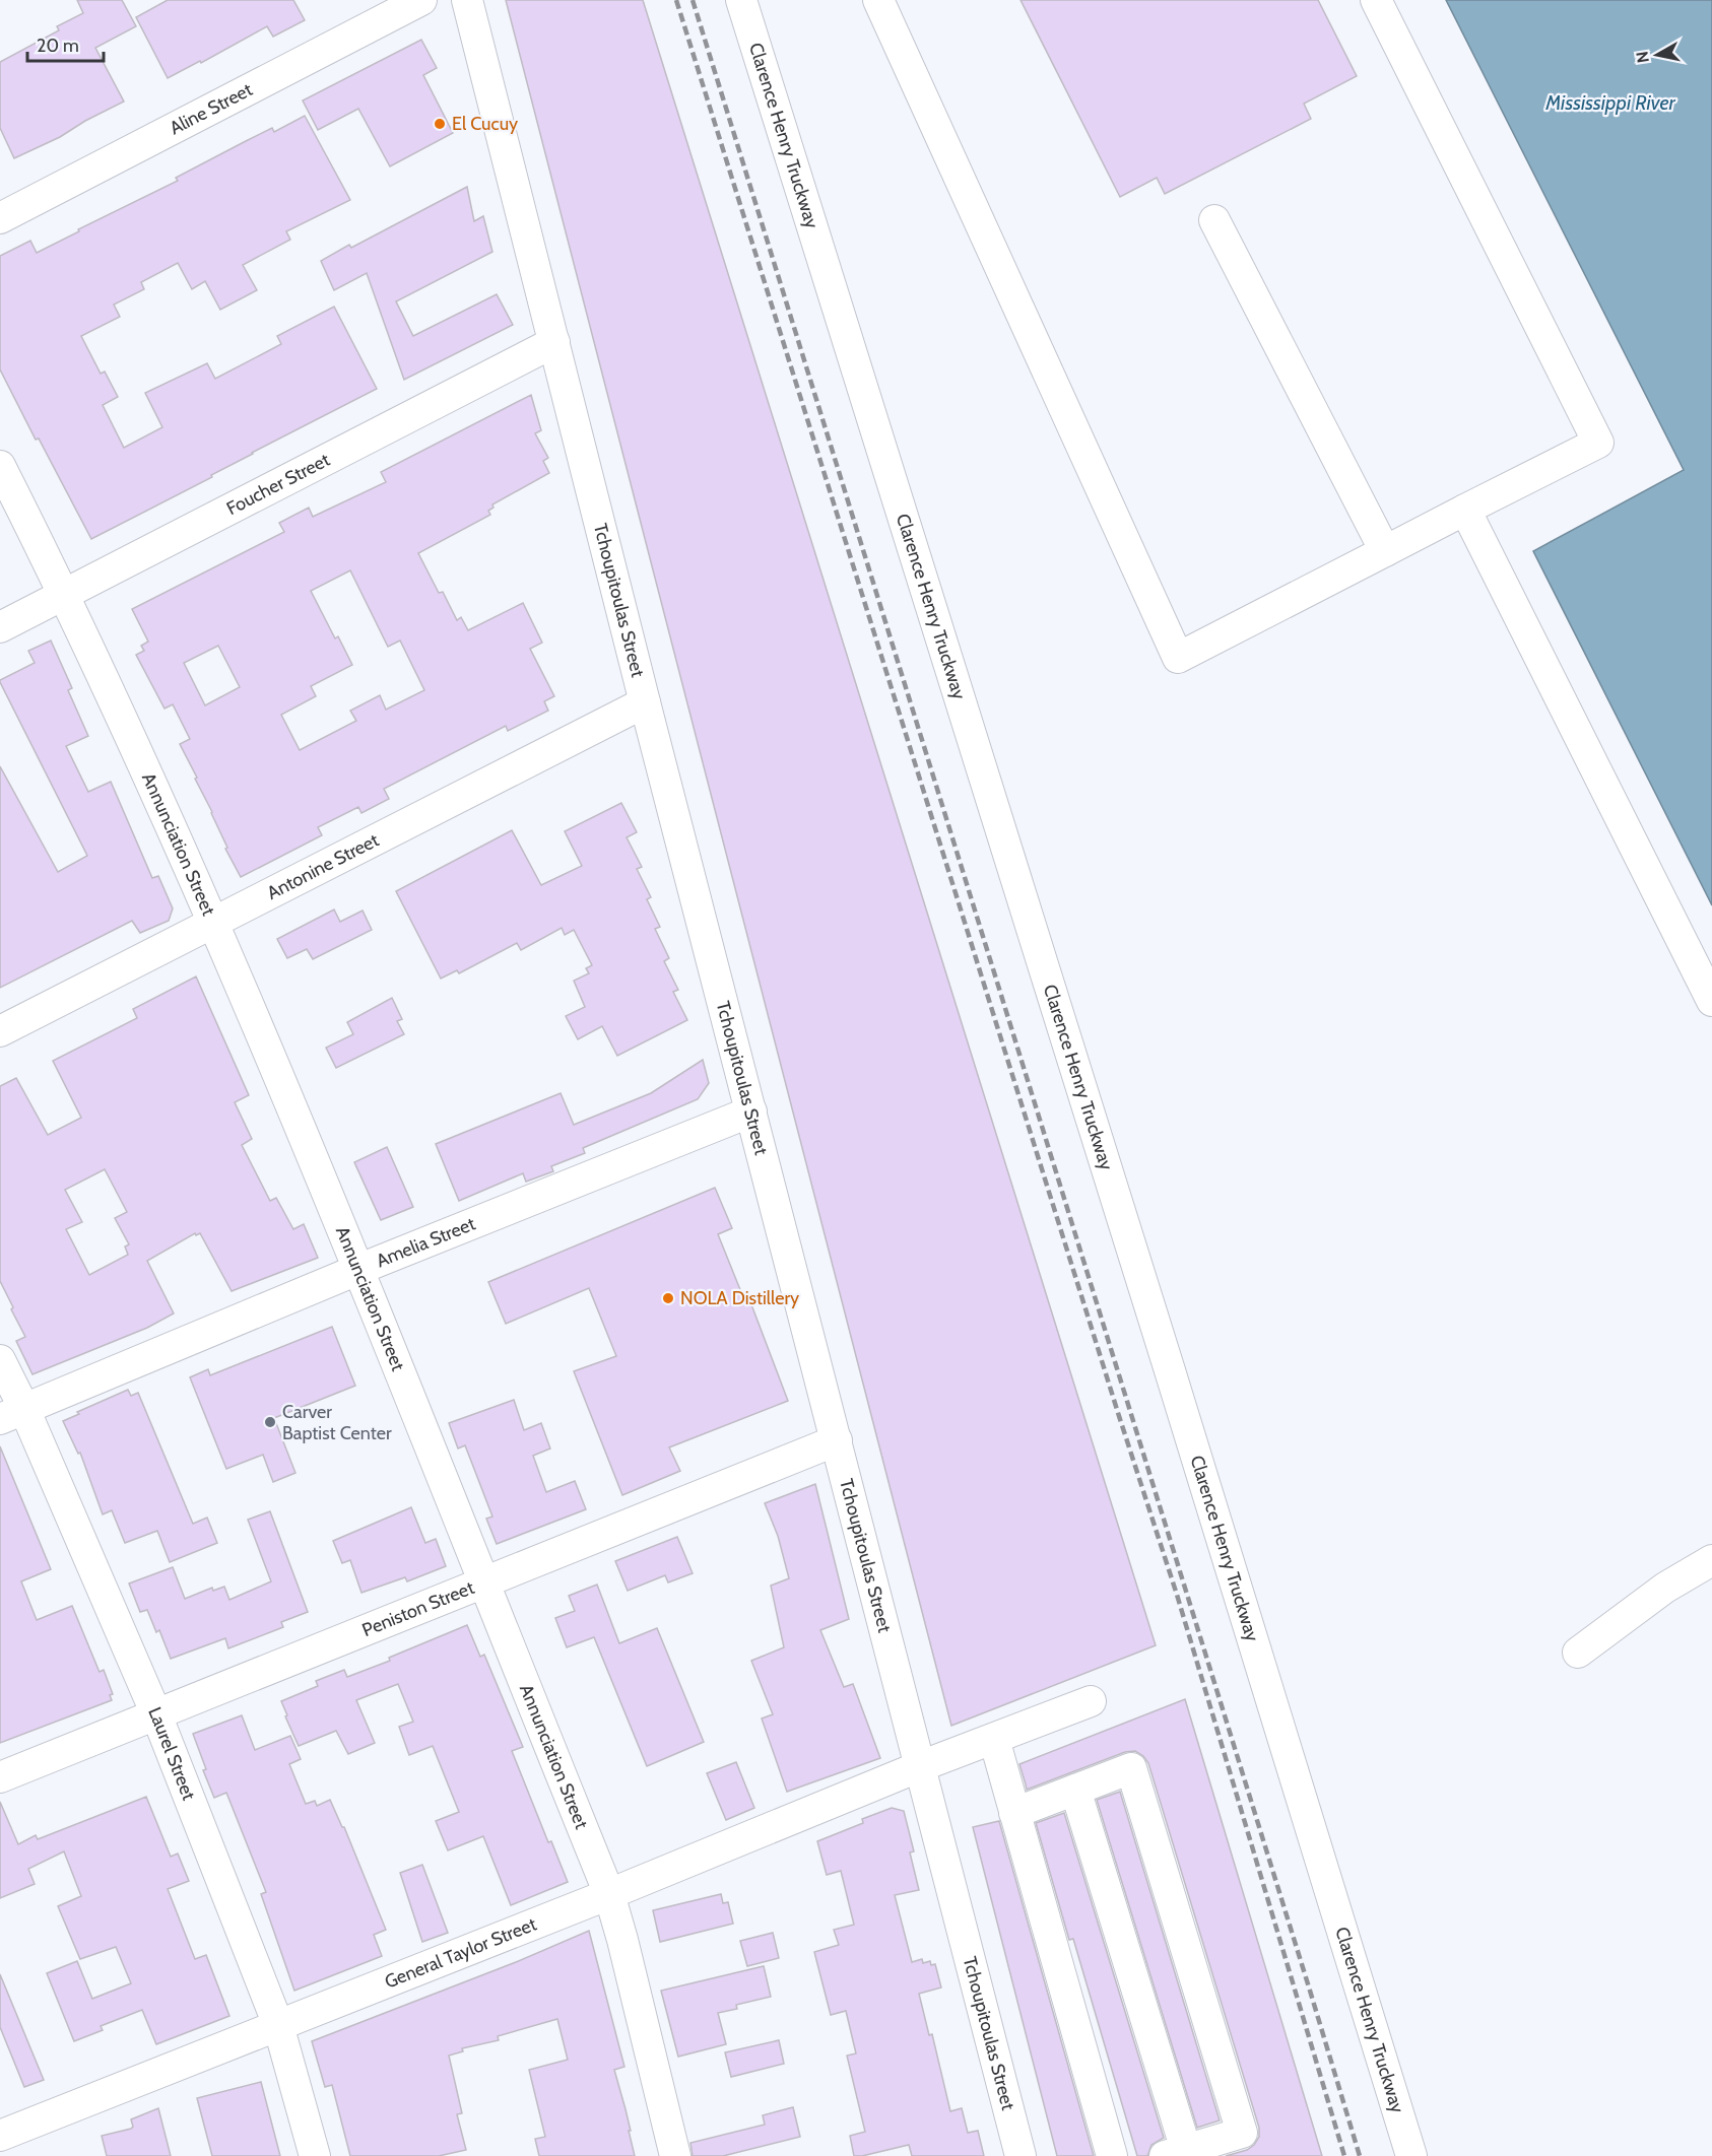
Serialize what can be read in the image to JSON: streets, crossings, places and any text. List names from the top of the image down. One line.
{"streets":{"street":["Aline Street","Clarence Henry Truckway","Foucher Street","Tchoupitoulas Street","Annunciation Street","Antonine Street","Amelia Street","Peniston Street","Laurel Street","General Taylor Street"]},"crossings":[["Foucher Street","Tchoupitoulas Street"],["Foucher Street","Annunciation Street"],["Tchoupitoulas Street","Antonine Street"],["Tchoupitoulas Street","Amelia Street"],["Tchoupitoulas Street","Peniston Street"],["Tchoupitoulas Street","General Taylor Street"],["Annunciation Street","Antonine Street"],["Annunciation Street","Amelia Street"],["Annunciation Street","Peniston Street"],["Annunciation Street","General Taylor Street"],["Amelia Street","Laurel Street"],["Peniston Street","Laurel Street"],["Laurel Street","General Taylor Street"]],"water":["Mississippi River"],"places":["El Cucuy","NOLA Distillery","Carver Baptist Center"],"scale_bar":"20 m","north":"left"}
